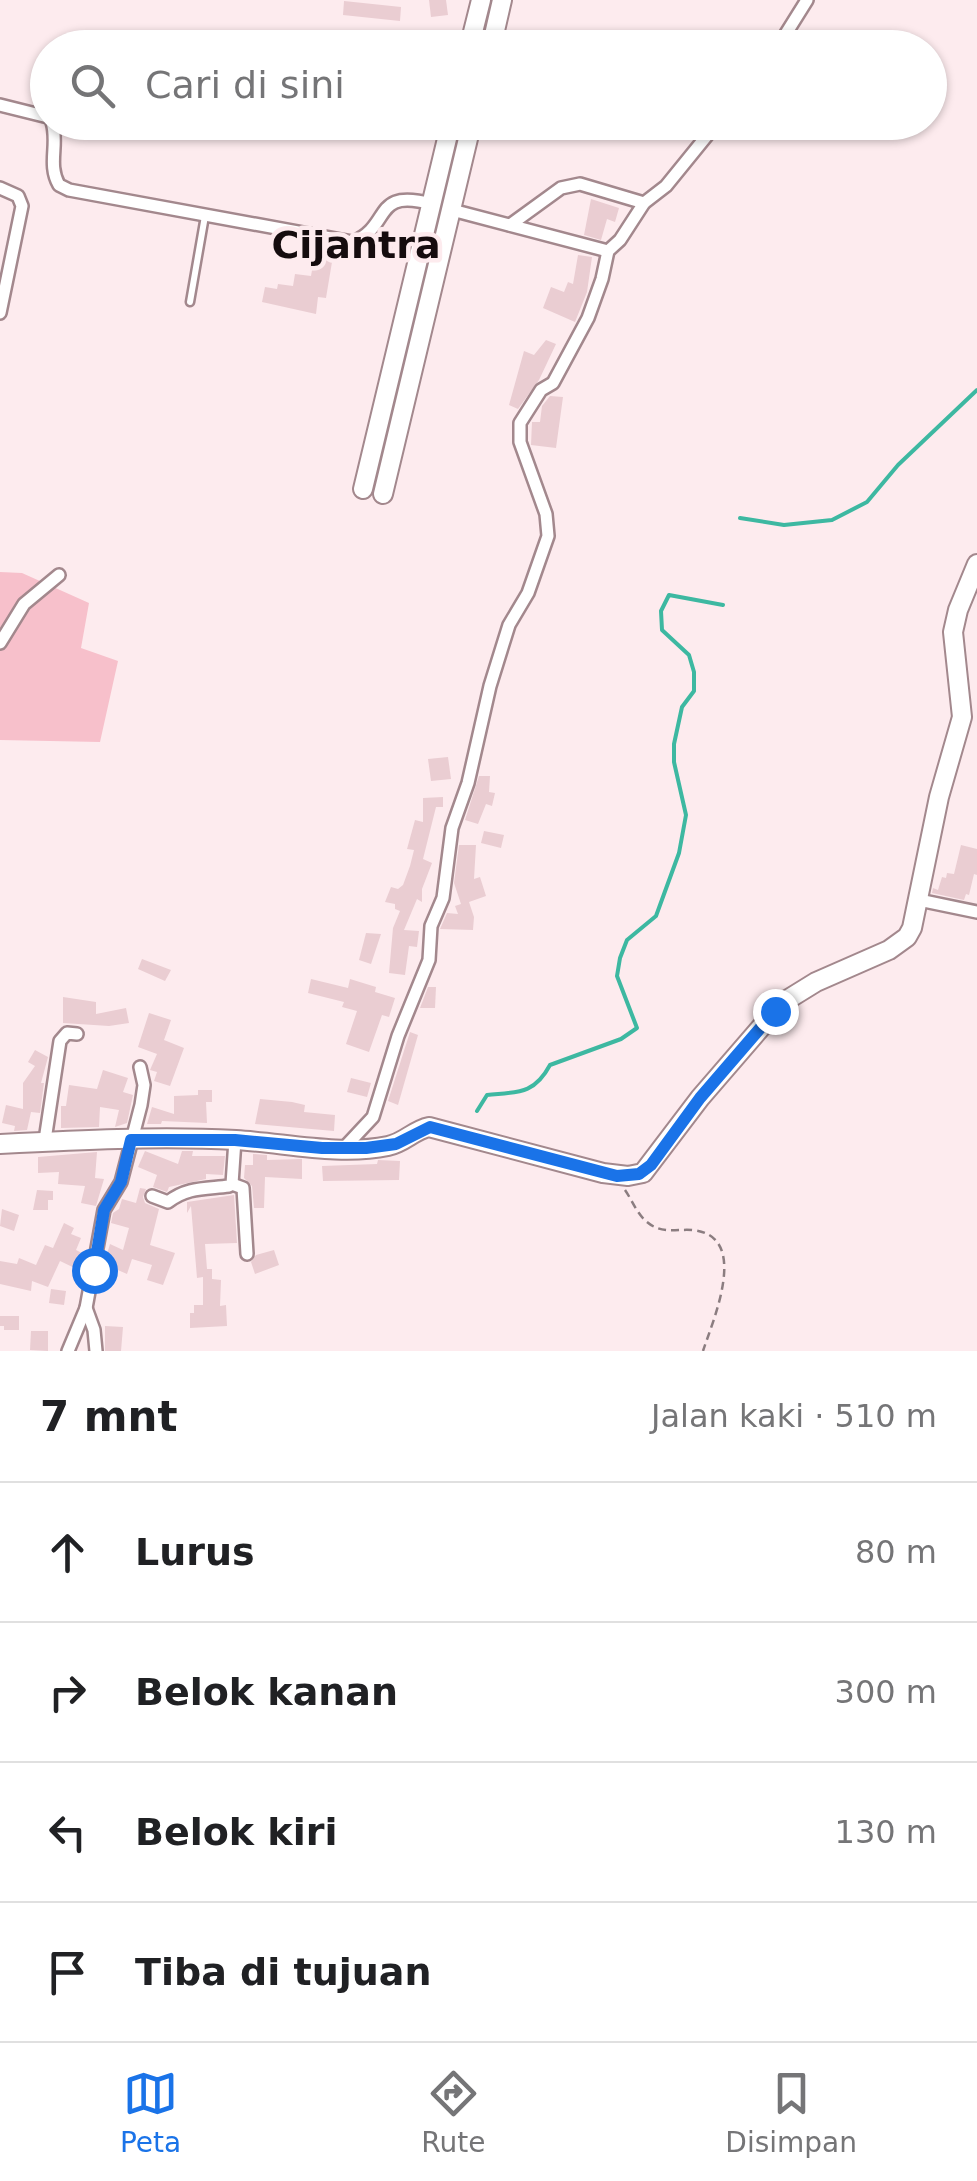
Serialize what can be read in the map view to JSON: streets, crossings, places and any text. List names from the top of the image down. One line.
{"districts":["Cijantra"],"page":{"search":"Cari di sini","heading":["7 mnt","Jalan kaki · 510 m"],"list":[["Lurus","80 m"],["Belok kanan","300 m"],["Belok kiri","130 m"],"Tiba di tujuan"],"nav":["Peta","Rute","Disimpan"]}}
